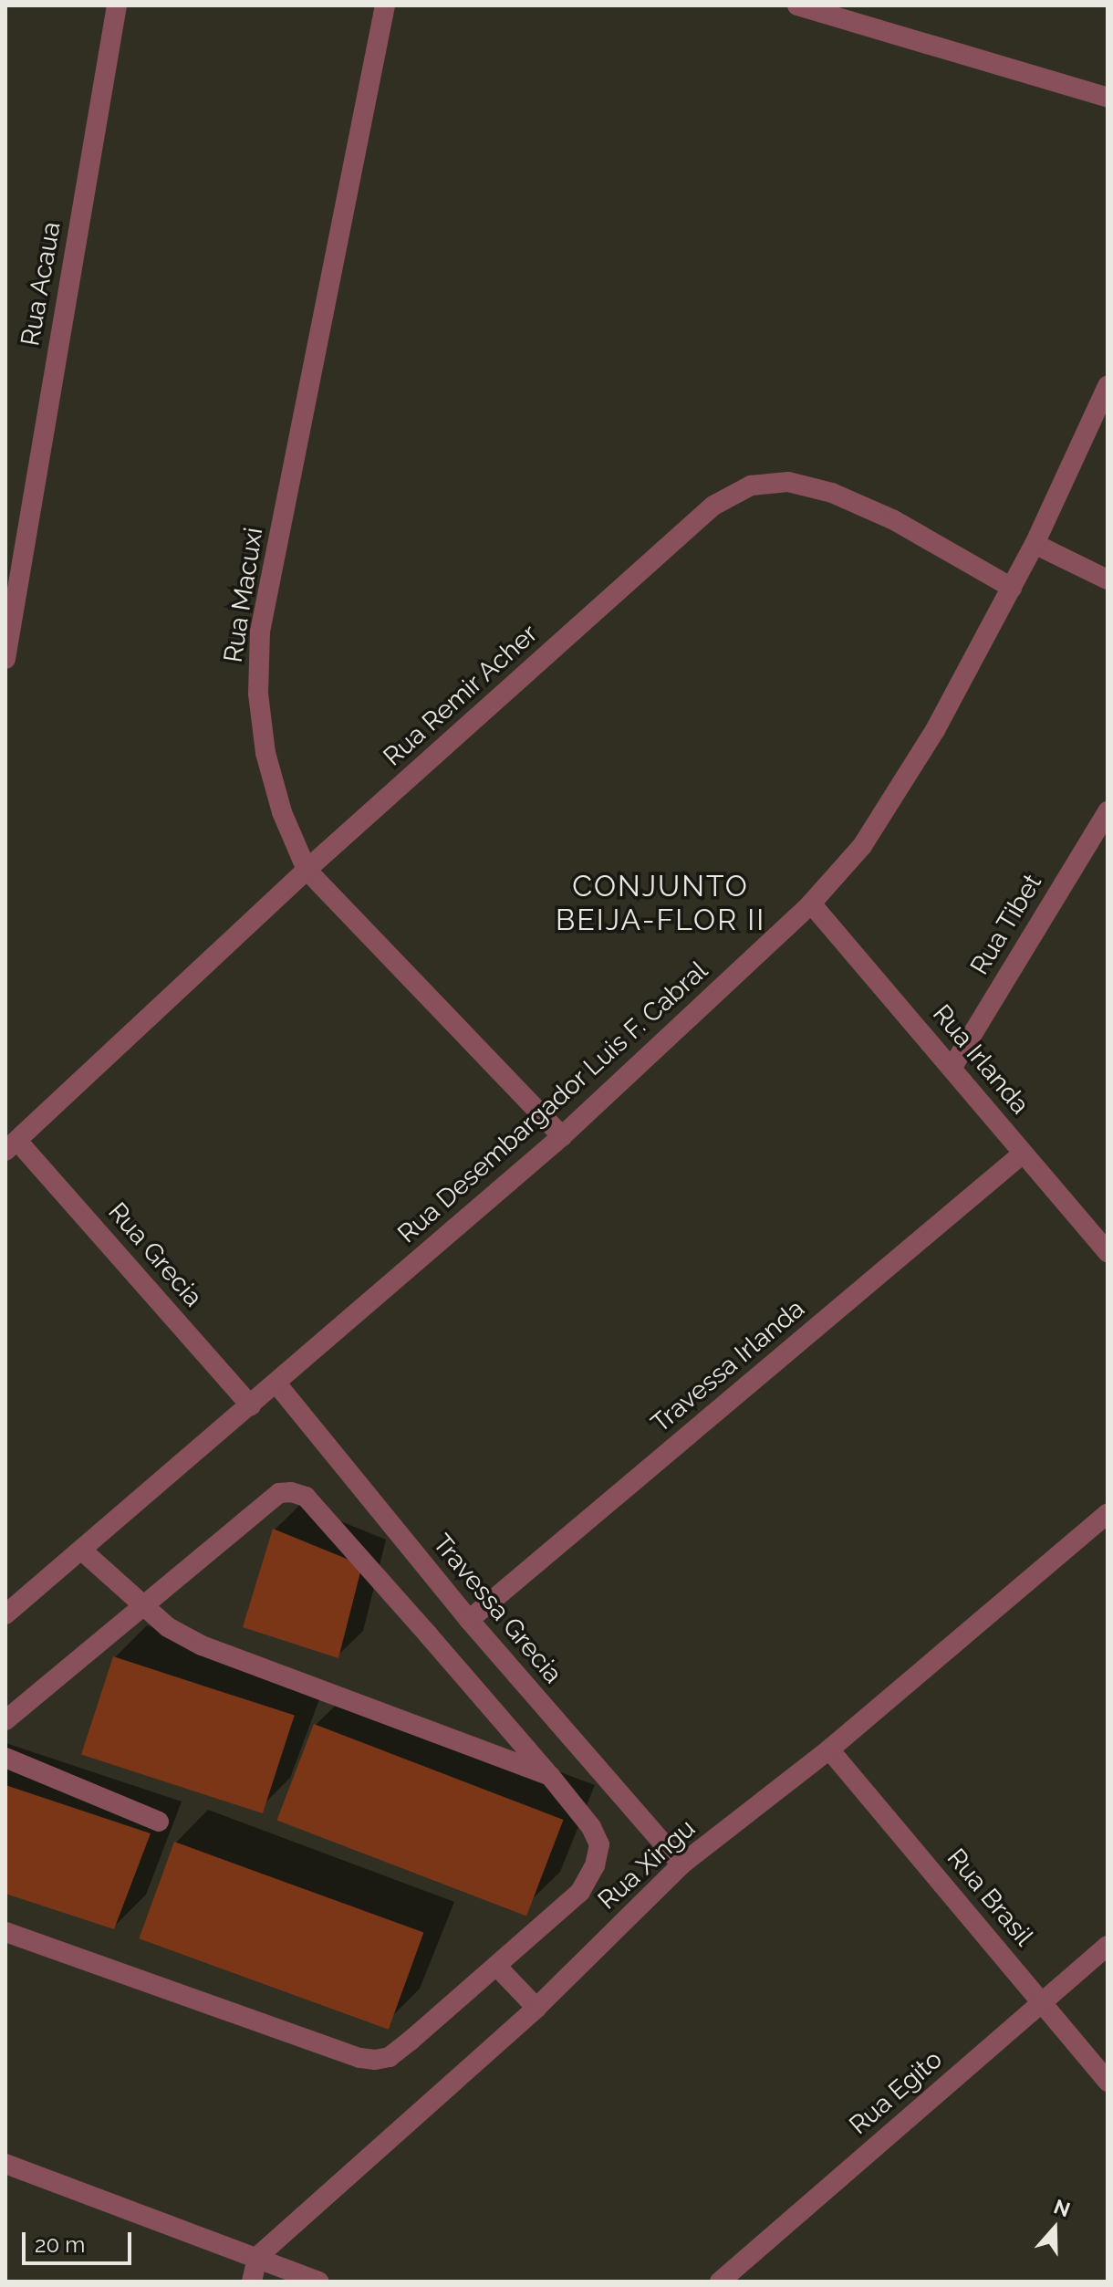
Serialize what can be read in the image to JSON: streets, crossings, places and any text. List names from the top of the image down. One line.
{"streets":{"street":["Rua Acaua","Rua Macuxi","Rua Remir Acher","Rua Tibet","Rua Irlanda","Rua Desembargador Luis F. Cabral","Rua Grecia","Travessa Irlanda","Travessa Grecia","Rua Xingu","Rua Brasil","Rua Egito"]},"crossings":[["Rua Macuxi","Rua Remir Acher"],["Rua Macuxi","Rua Desembargador Luis F. Cabral"],["Rua Remir Acher","Rua Desembargador Luis F. Cabral"],["Rua Remir Acher","Rua Grecia"],["Rua Tibet","Rua Irlanda"],["Rua Irlanda","Rua Desembargador Luis F. Cabral"],["Rua Irlanda","Travessa Irlanda"],["Rua Desembargador Luis F. Cabral","Rua Grecia"],["Rua Desembargador Luis F. Cabral","Travessa Grecia"],["Travessa Irlanda","Travessa Grecia"],["Travessa Grecia","Rua Xingu"],["Rua Xingu","Rua Brasil"],["Rua Brasil","Rua Egito"]],"districts":["CONJUNTO BEIJA-FLOR II"],"scale_bar":"20 m","north":"top"}
